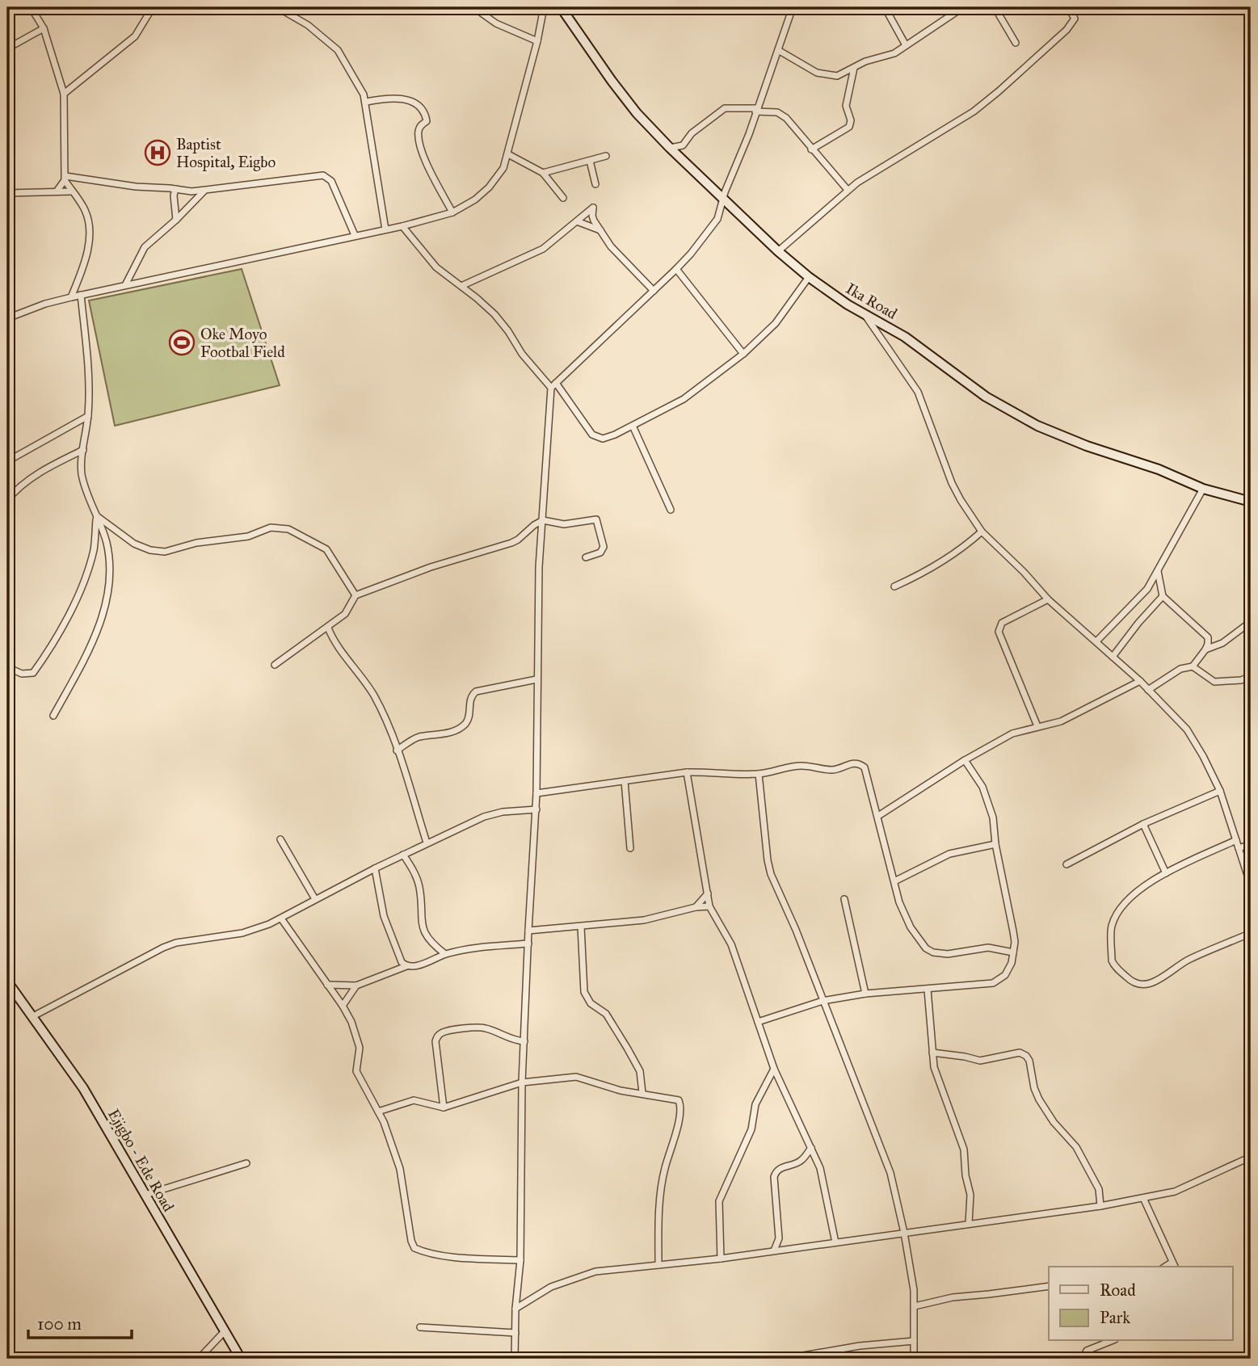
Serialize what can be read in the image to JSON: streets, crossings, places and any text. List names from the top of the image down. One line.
{"streets":{"street":["Ika Road","Ejigbo - Ede Road"]},"places":{"hospital":["Baptist Hospital, Eigbo"],"sports":["Oke Moyo Footbal Field"]},"legend":["Road","Park"],"scale_bar":"100 m"}
